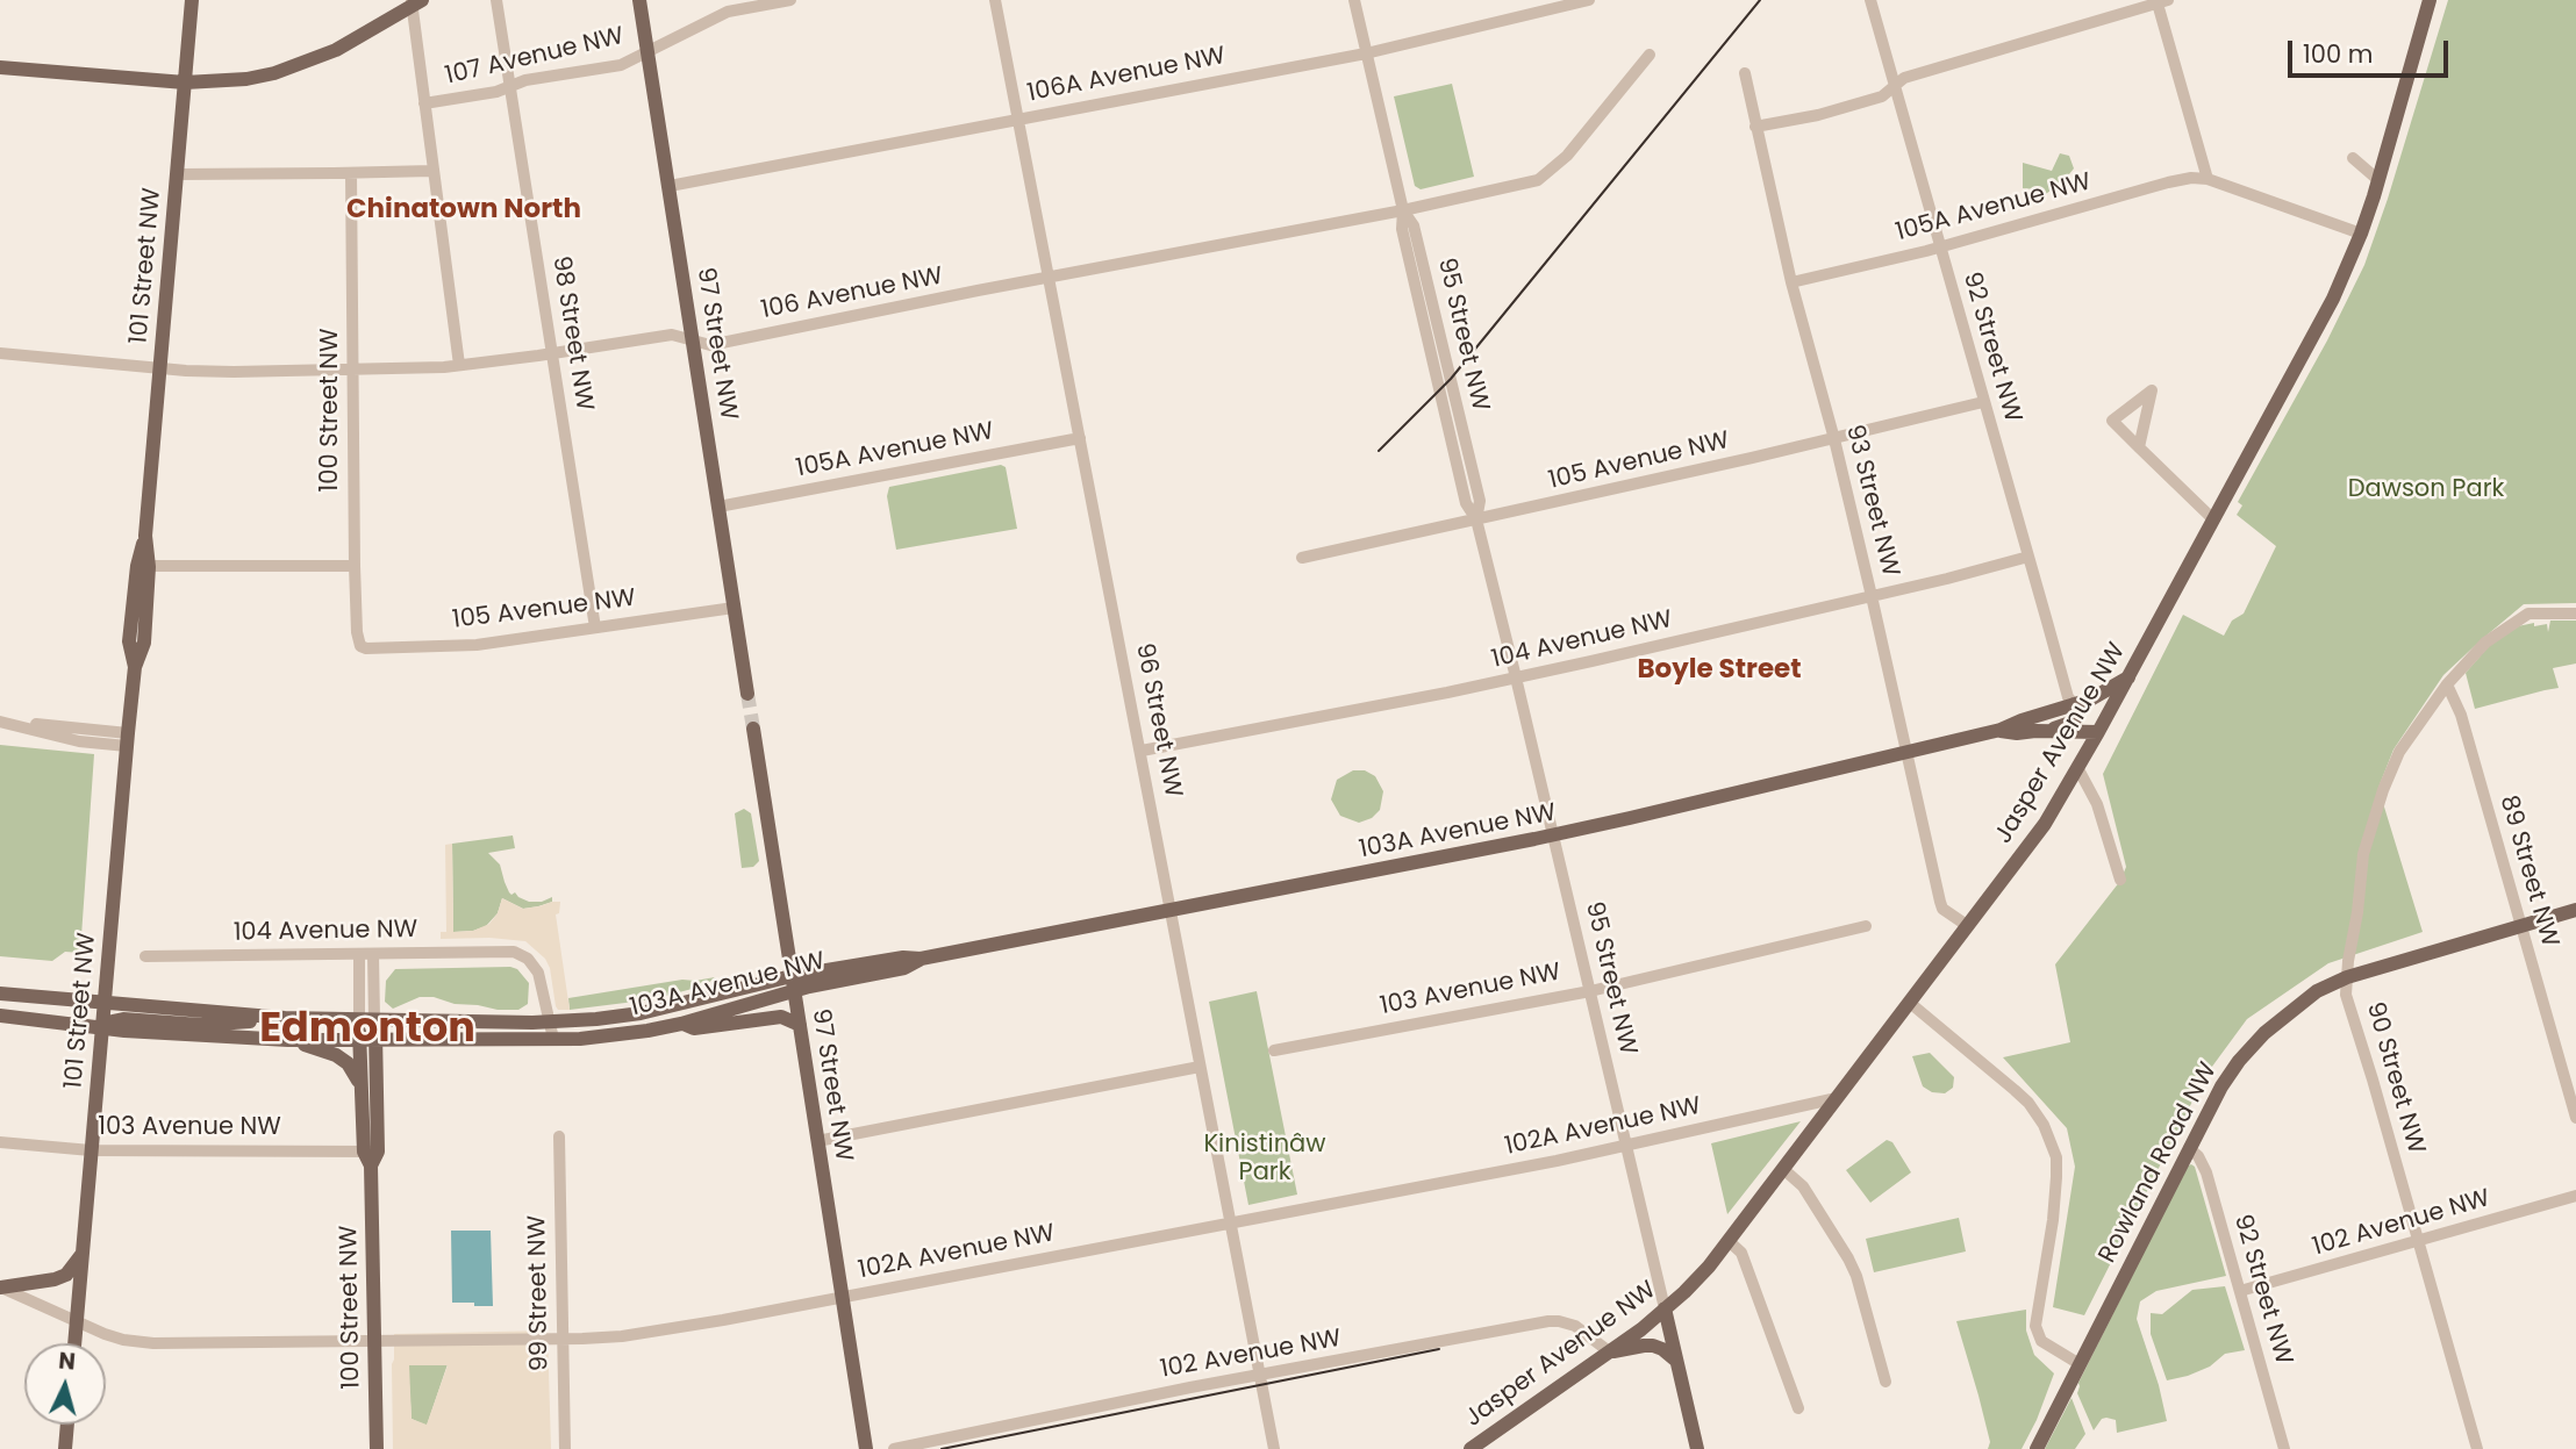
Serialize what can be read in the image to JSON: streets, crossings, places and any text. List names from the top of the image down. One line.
{"streets":{"main road":["101 Street NW","95 Street NW","97 Street NW","100 Street NW","Jasper Avenue NW","103A Avenue NW","Rowland Road NW"],"street":["107 Avenue NW","106A Avenue NW","105A Avenue NW","106 Avenue NW","98 Street NW","92 Street NW","105 Avenue NW","93 Street NW","104 Avenue NW","96 Street NW","89 Street NW","103 Avenue NW","90 Street NW","102A Avenue NW","102 Avenue NW","99 Street NW"]},"crossings":[["107 Avenue NW","98 Street NW"],["107 Avenue NW","97 Street NW"],["106A Avenue NW","95 Street NW"],["106A Avenue NW","97 Street NW"],["106A Avenue NW","96 Street NW"],["105A Avenue NW","97 Street NW"],["105A Avenue NW","92 Street NW"],["105A Avenue NW","93 Street NW"],["105A Avenue NW","96 Street NW"],["101 Street NW","106 Avenue NW"],["101 Street NW","103A Avenue NW"],["101 Street NW","103 Avenue NW"],["101 Street NW","102A Avenue NW"],["106 Avenue NW","98 Street NW"],["106 Avenue NW","95 Street NW"],["106 Avenue NW","97 Street NW"],["106 Avenue NW","100 Street NW"],["106 Avenue NW","96 Street NW"],["98 Street NW","105 Avenue NW"],["95 Street NW","105 Avenue NW"],["95 Street NW","104 Avenue NW"],["95 Street NW","Jasper Avenue NW"],["95 Street NW","103A Avenue NW"],["95 Street NW","103 Avenue NW"],["95 Street NW","102A Avenue NW"],["97 Street NW","105 Avenue NW"],["97 Street NW","103A Avenue NW"],["97 Street NW","102A Avenue NW"],["92 Street NW","105 Avenue NW"],["92 Street NW","104 Avenue NW"],["92 Street NW","103A Avenue NW"],["92 Street NW","Rowland Road NW"],["92 Street NW","102 Avenue NW"],["100 Street NW","105 Avenue NW"],["100 Street NW","104 Avenue NW"],["100 Street NW","103A Avenue NW"],["100 Street NW","103 Avenue NW"],["100 Street NW","102A Avenue NW"],["105 Avenue NW","93 Street NW"],["93 Street NW","104 Avenue NW"],["93 Street NW","Jasper Avenue NW"],["93 Street NW","103A Avenue NW"],["104 Avenue NW","96 Street NW"],["104 Avenue NW","103A Avenue NW"],["96 Street NW","103A Avenue NW"],["96 Street NW","102A Avenue NW"],["96 Street NW","102 Avenue NW"],["Jasper Avenue NW","103A Avenue NW"],["Jasper Avenue NW","102A Avenue NW"],["Jasper Avenue NW","102 Avenue NW"],["89 Street NW","90 Street NW"],["89 Street NW","Rowland Road NW"],["90 Street NW","Rowland Road NW"],["90 Street NW","102 Avenue NW"],["102A Avenue NW","99 Street NW"]],"districts":["Chinatown North","Boyle Street","Edmonton"],"parks":["Dawson Park","Kinistinâw Park"],"scale_bar":"100 m","north":"top"}
